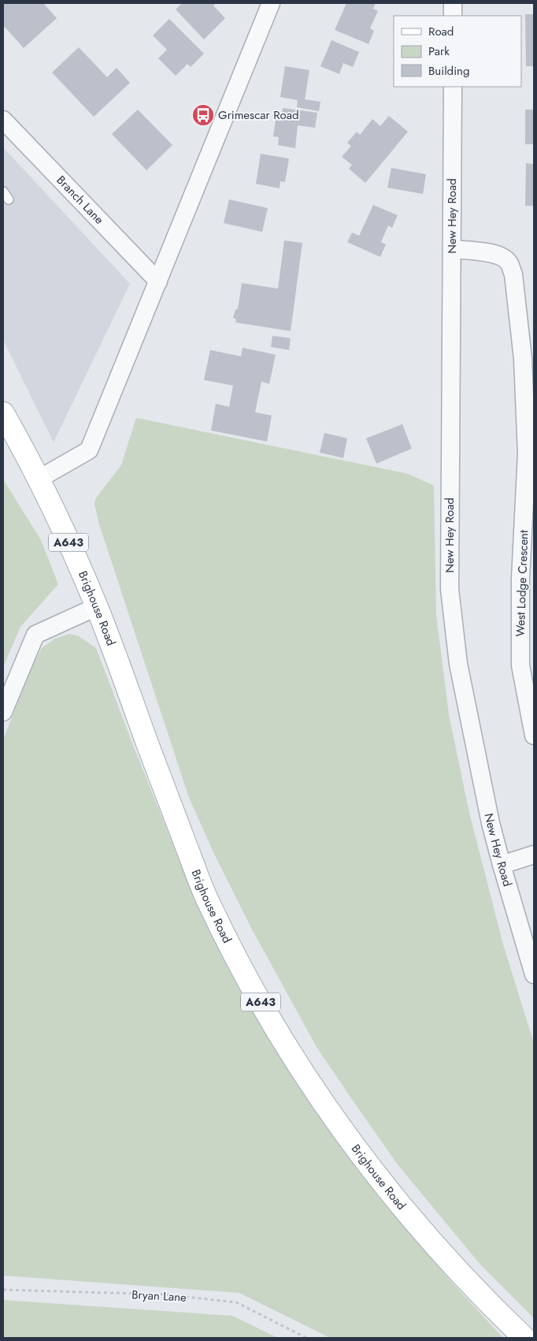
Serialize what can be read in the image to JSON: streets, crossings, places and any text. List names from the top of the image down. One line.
{"streets":{"main road":["A643","Brighouse Road"],"street":["Branch Lane","New Hey Road","West Lodge Crescent"],"path":["Bryan Lane"]},"crossings":[["New Hey Road","West Lodge Crescent"]],"places":{"bus stop":["Grimescar Road"]},"legend":["Road","Park","Building"]}
